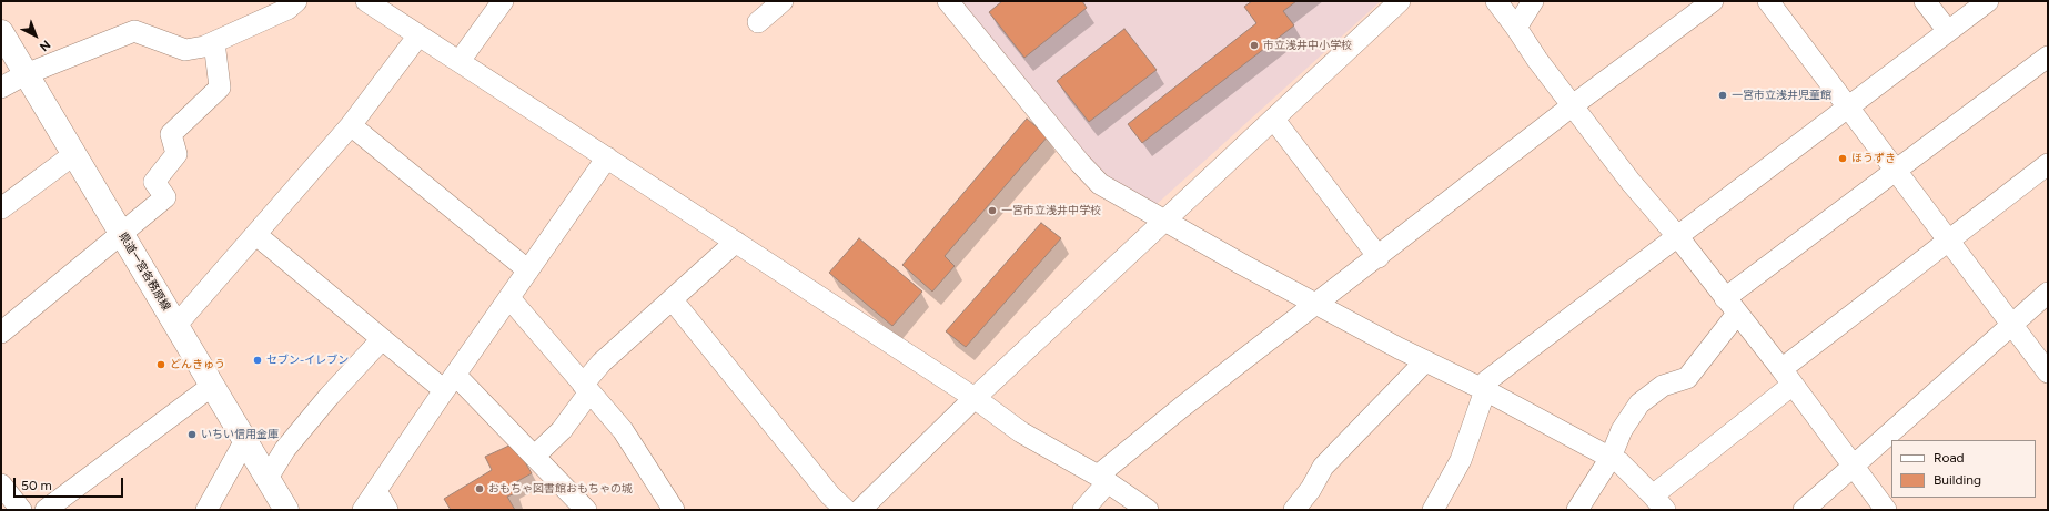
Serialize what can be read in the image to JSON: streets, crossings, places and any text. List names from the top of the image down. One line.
{"streets":{"main road":["県道一宮各務原線"]},"places":["市立浅井中小学校","一宮市立浅井児童館","ほうずき","一宮市立浅井中学校","セブン-イレブン","どんきゅう","いちい信用金庫","おもちゃ図書館おもちゃの城"],"legend":["Road","Building"],"scale_bar":"50 m","north":"bottom right"}
